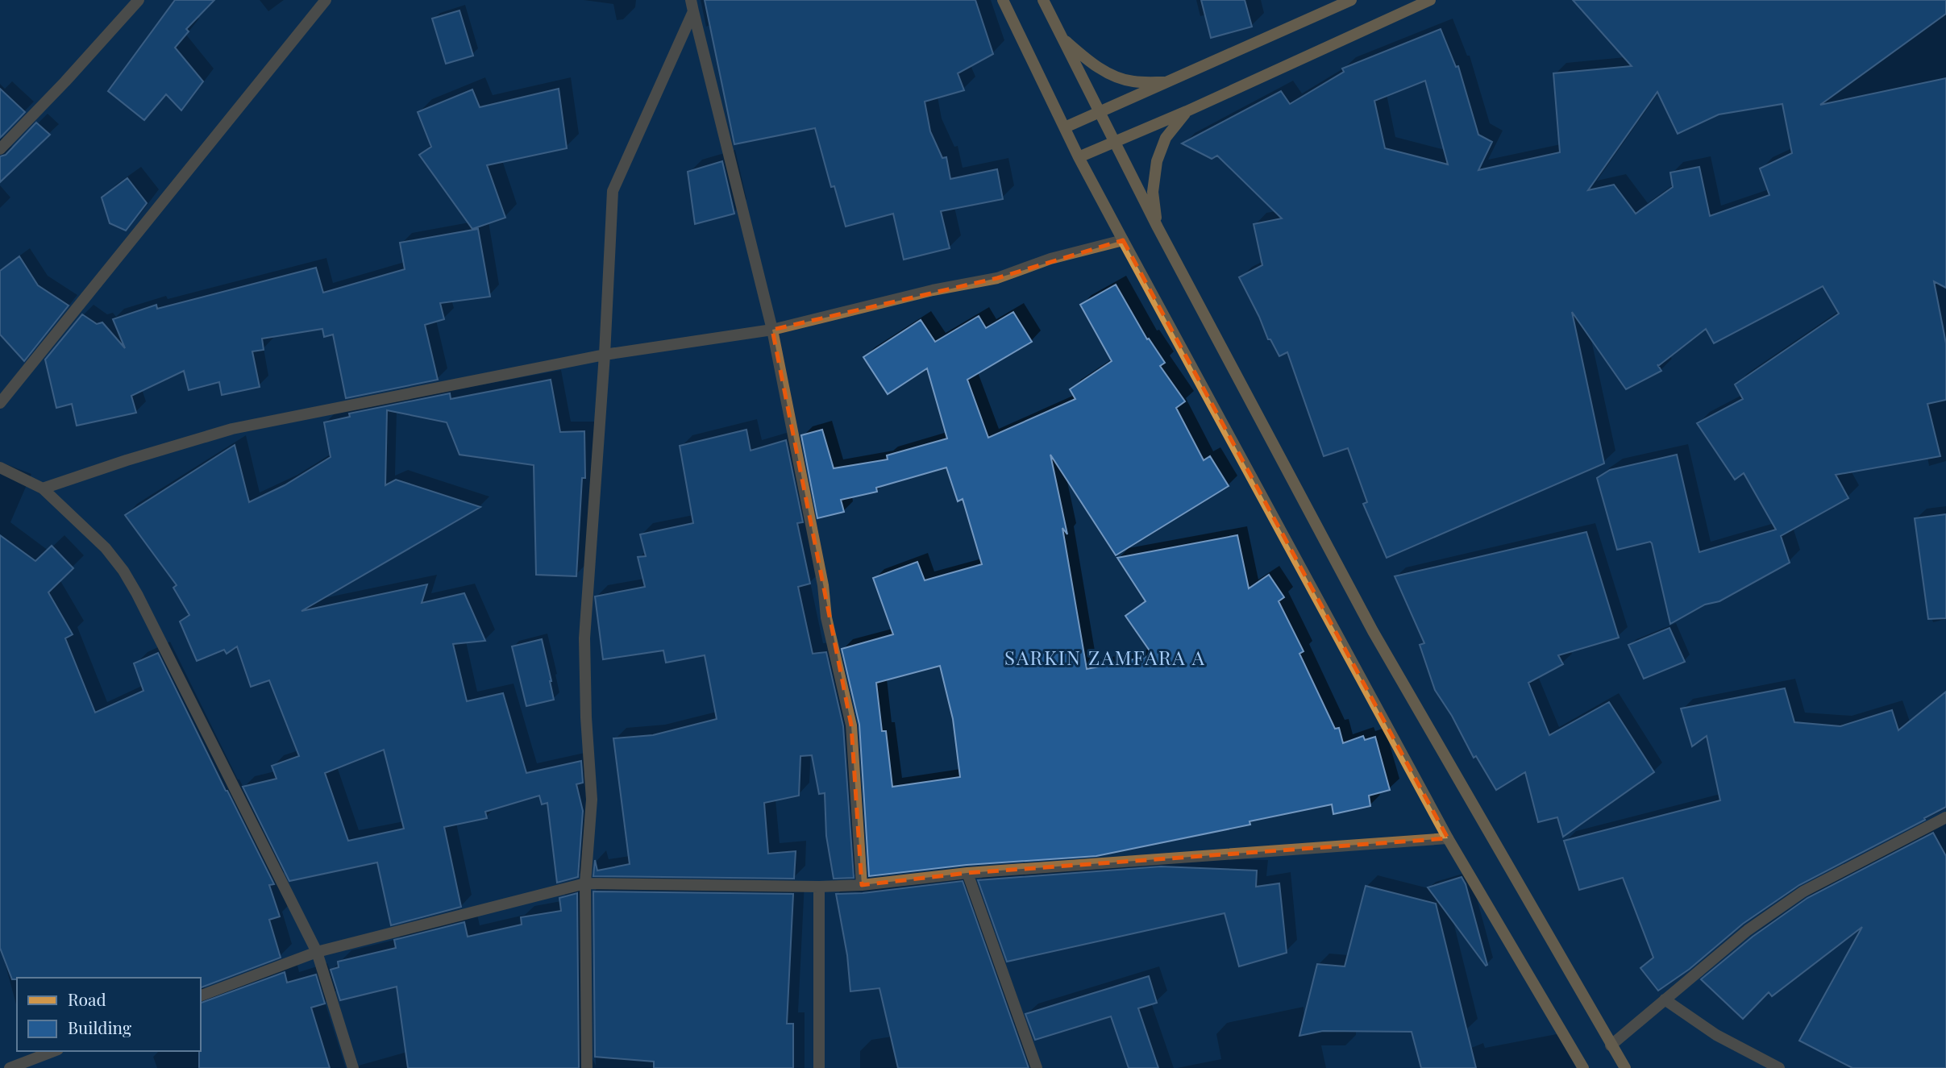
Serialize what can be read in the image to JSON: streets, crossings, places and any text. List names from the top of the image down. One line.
{"districts":["SARKIN ZAMFARA A"],"legend":["Road","Building"]}
